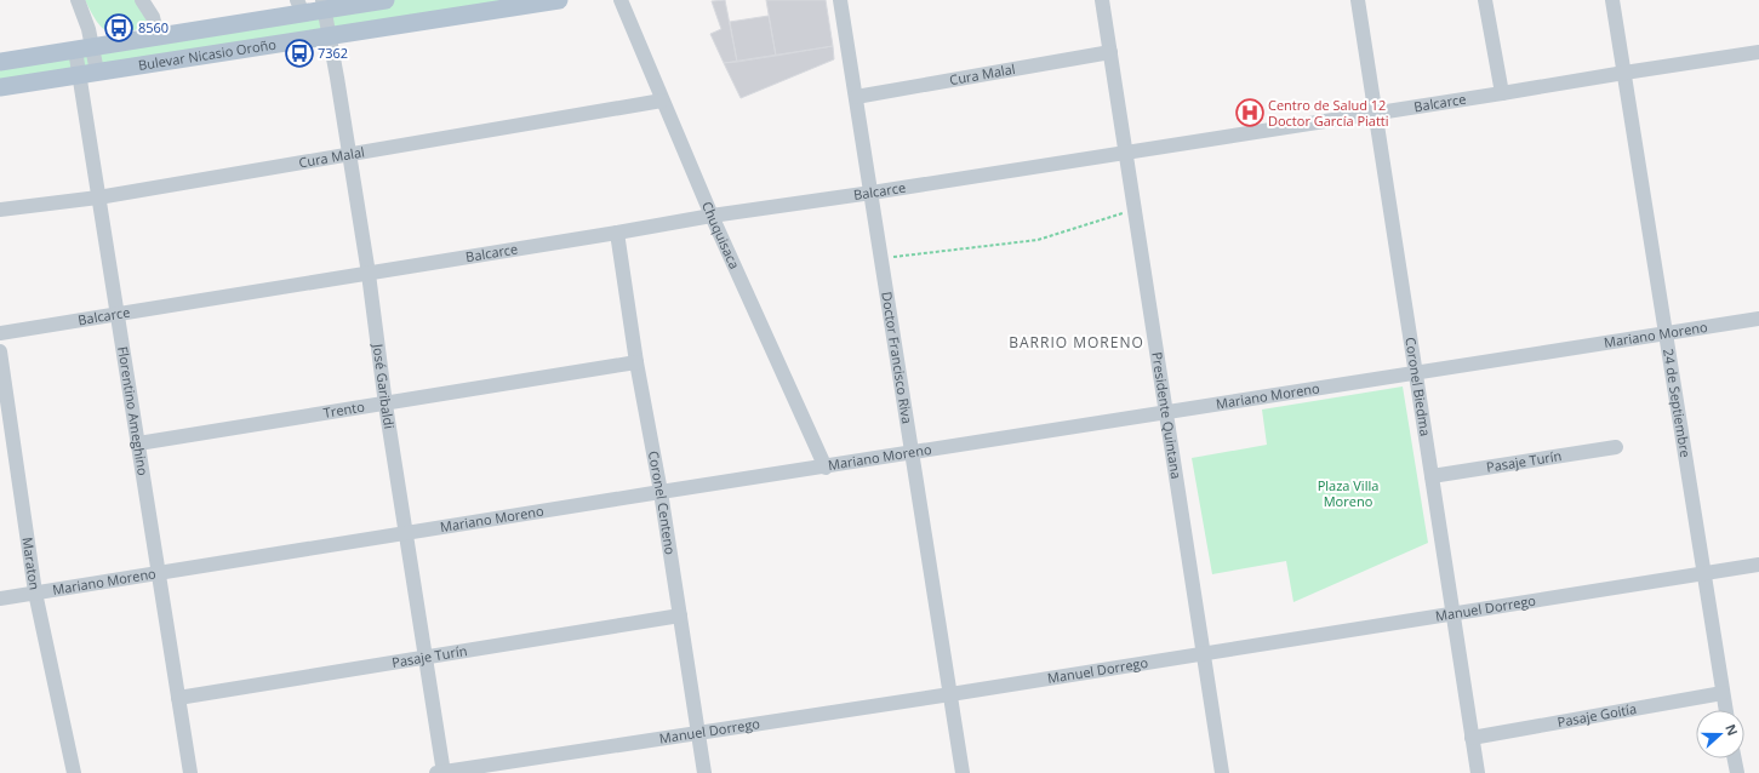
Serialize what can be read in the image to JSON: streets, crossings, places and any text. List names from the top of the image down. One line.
{"streets":{"main road":["Bulevar Nicasio Oroño"],"street":["Cura Malal","Balcarce","Chuquisaca","Mariano Moreno","Doctor Francisco Riva","José Garibaldi","Coronel Biedma","24 de Septiembre","Florentino Ameghino","Trento","Presidente Quintana","Pasaje Turín","Coronel Centeno","Maraton","Manuel Dorrego","Pasaje Goitía"]},"crossings":[["Bulevar Nicasio Oroño","José Garibaldi"],["Bulevar Nicasio Oroño","Florentino Ameghino"],["Cura Malal","Chuquisaca"],["Cura Malal","Doctor Francisco Riva"],["Cura Malal","José Garibaldi"],["Cura Malal","Florentino Ameghino"],["Cura Malal","Presidente Quintana"],["Balcarce","Chuquisaca"],["Balcarce","Doctor Francisco Riva"],["Balcarce","José Garibaldi"],["Balcarce","Coronel Biedma"],["Balcarce","24 de Septiembre"],["Balcarce","Florentino Ameghino"],["Balcarce","Presidente Quintana"],["Balcarce","Coronel Centeno"],["Chuquisaca","Mariano Moreno"],["Mariano Moreno","Doctor Francisco Riva"],["Mariano Moreno","José Garibaldi"],["Mariano Moreno","Coronel Biedma"],["Mariano Moreno","24 de Septiembre"],["Mariano Moreno","Florentino Ameghino"],["Mariano Moreno","Presidente Quintana"],["Mariano Moreno","Coronel Centeno"],["Mariano Moreno","Maraton"],["Doctor Francisco Riva","Manuel Dorrego"],["José Garibaldi","Trento"],["José Garibaldi","Pasaje Turín"],["José Garibaldi","Manuel Dorrego"],["Coronel Biedma","Pasaje Turín"],["Coronel Biedma","Manuel Dorrego"],["Coronel Biedma","Pasaje Goitía"],["24 de Septiembre","Manuel Dorrego"],["24 de Septiembre","Pasaje Goitía"],["Florentino Ameghino","Trento"],["Florentino Ameghino","Pasaje Turín"],["Trento","Coronel Centeno"],["Presidente Quintana","Manuel Dorrego"],["Pasaje Turín","Coronel Centeno"],["Coronel Centeno","Manuel Dorrego"]],"districts":["BARRIO MORENO"],"parks":["Plaza Villa Moreno"],"places":{"bus stop":["8560","7362"],"hospital":["Centro de Salud 12 Doctor García Piatti"]},"north":"right"}
